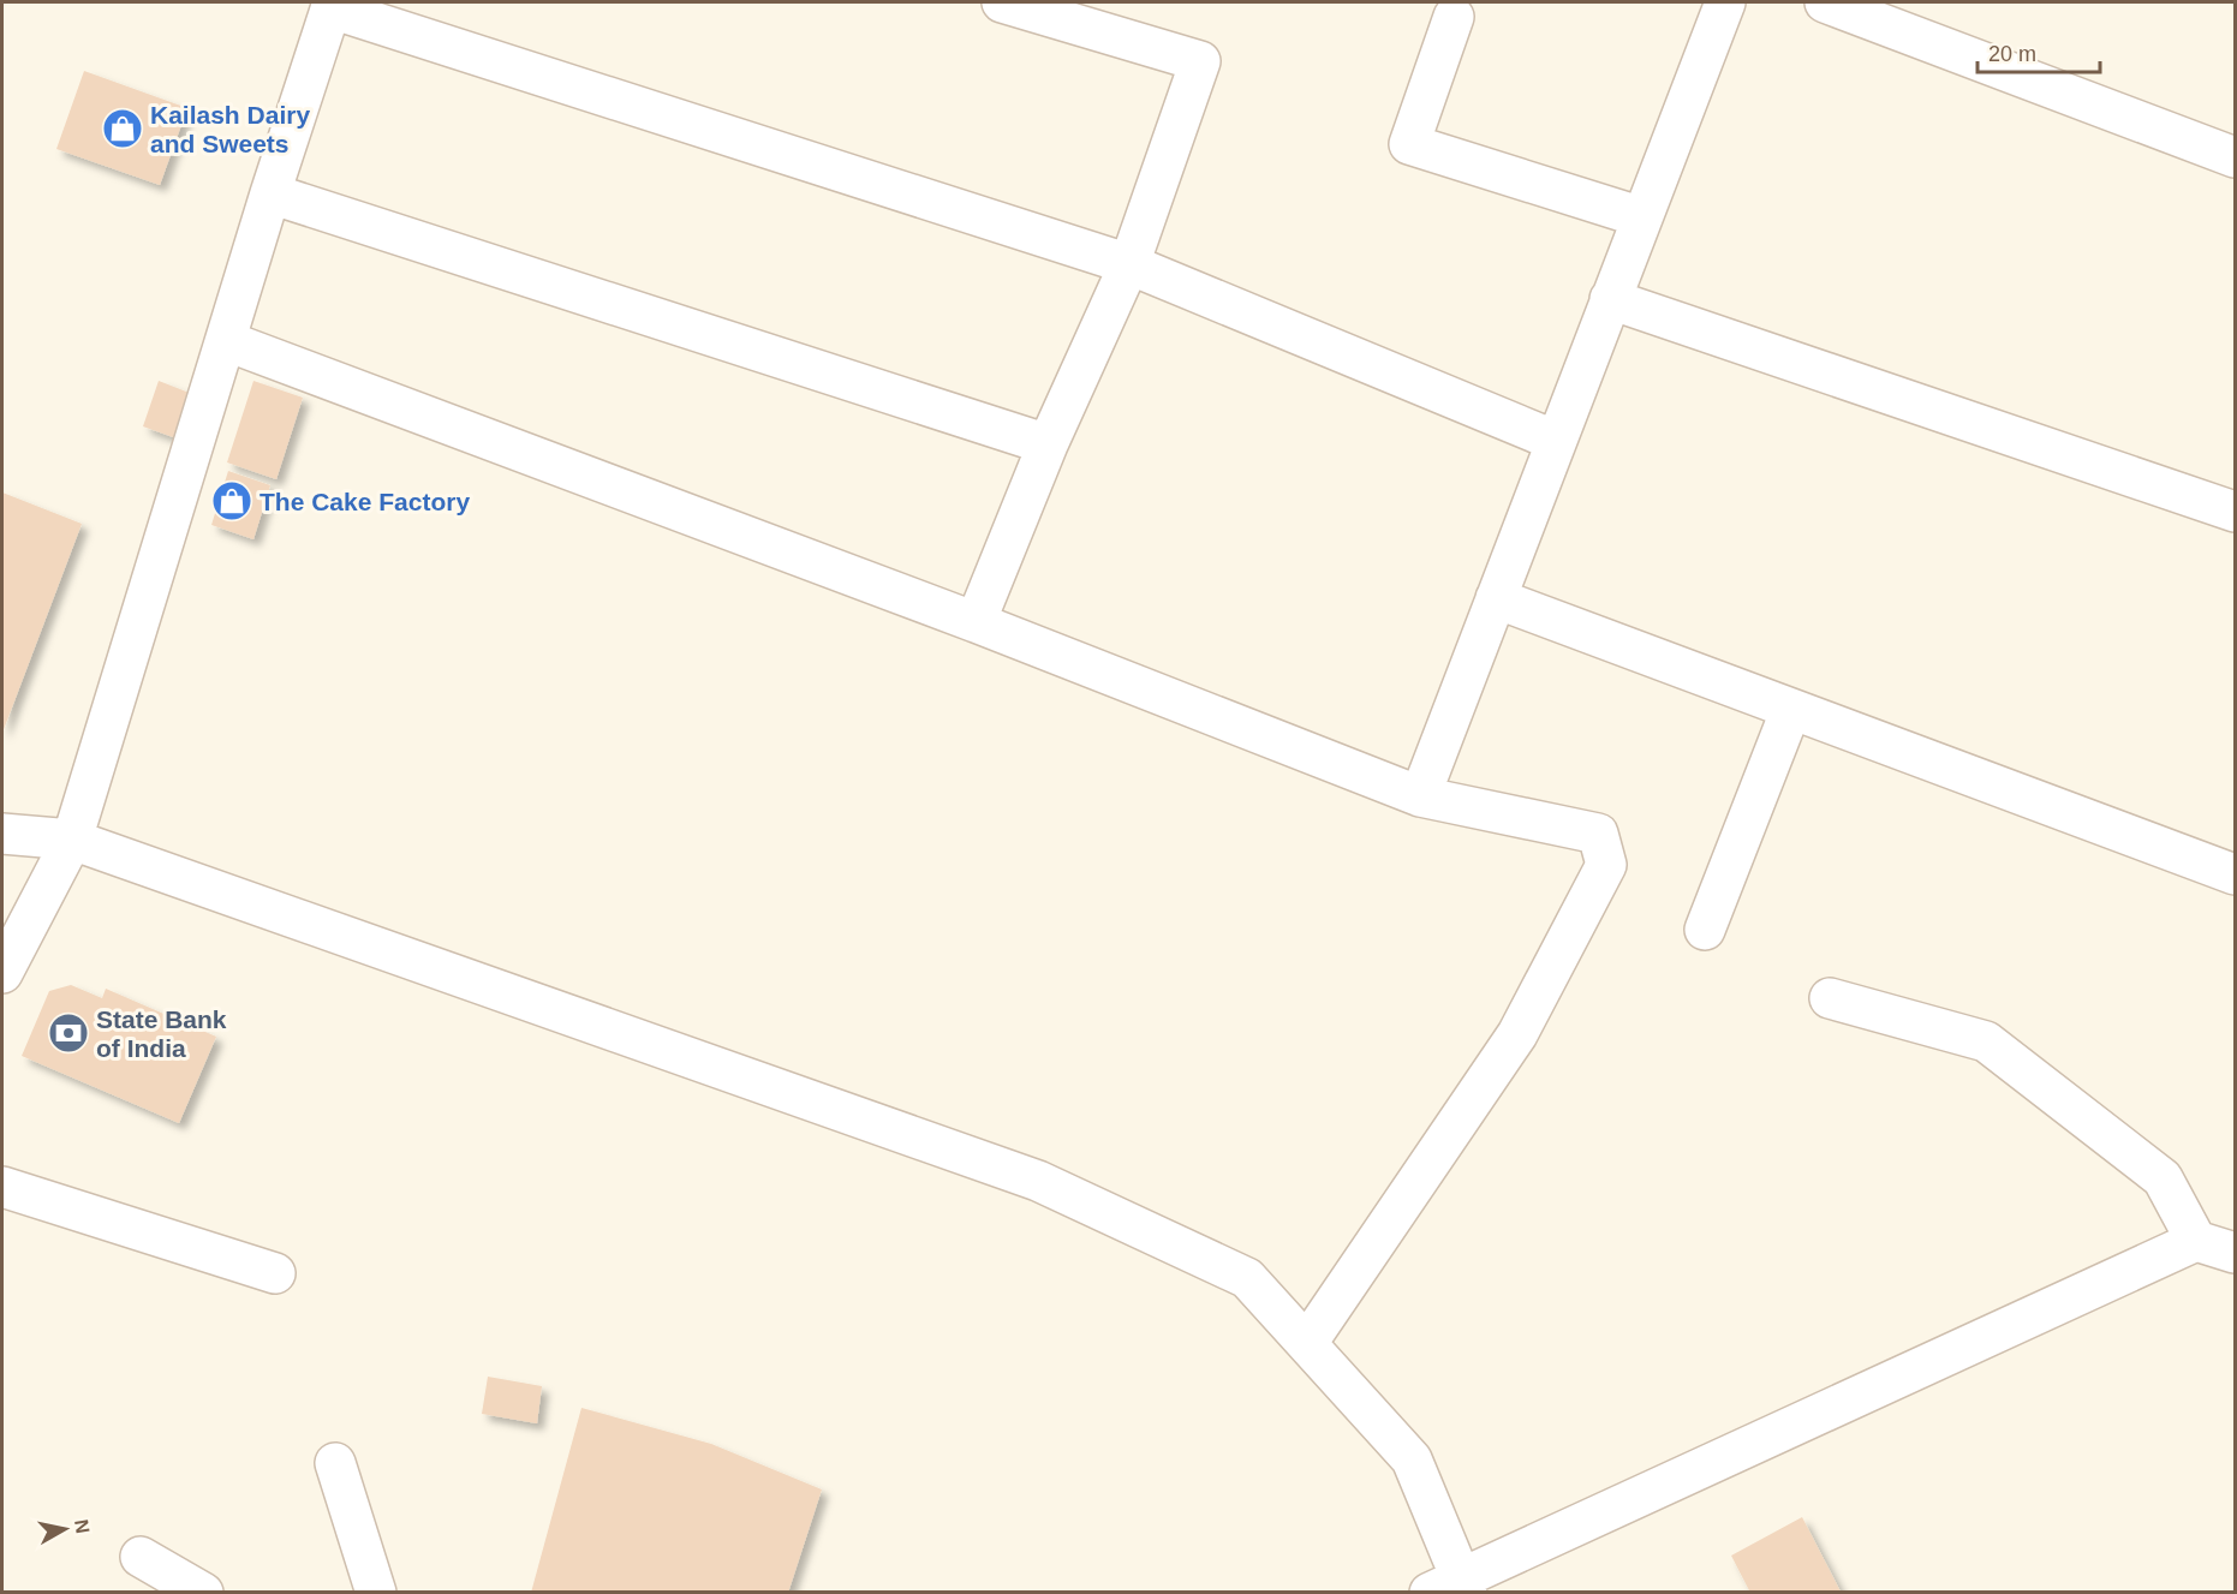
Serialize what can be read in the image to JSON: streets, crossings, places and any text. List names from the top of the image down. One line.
{"places":{"shop":["Kailash Dairy and Sweets","The Cake Factory"],"bank":["State Bank of India"]},"scale_bar":"20 m","north":"right"}
